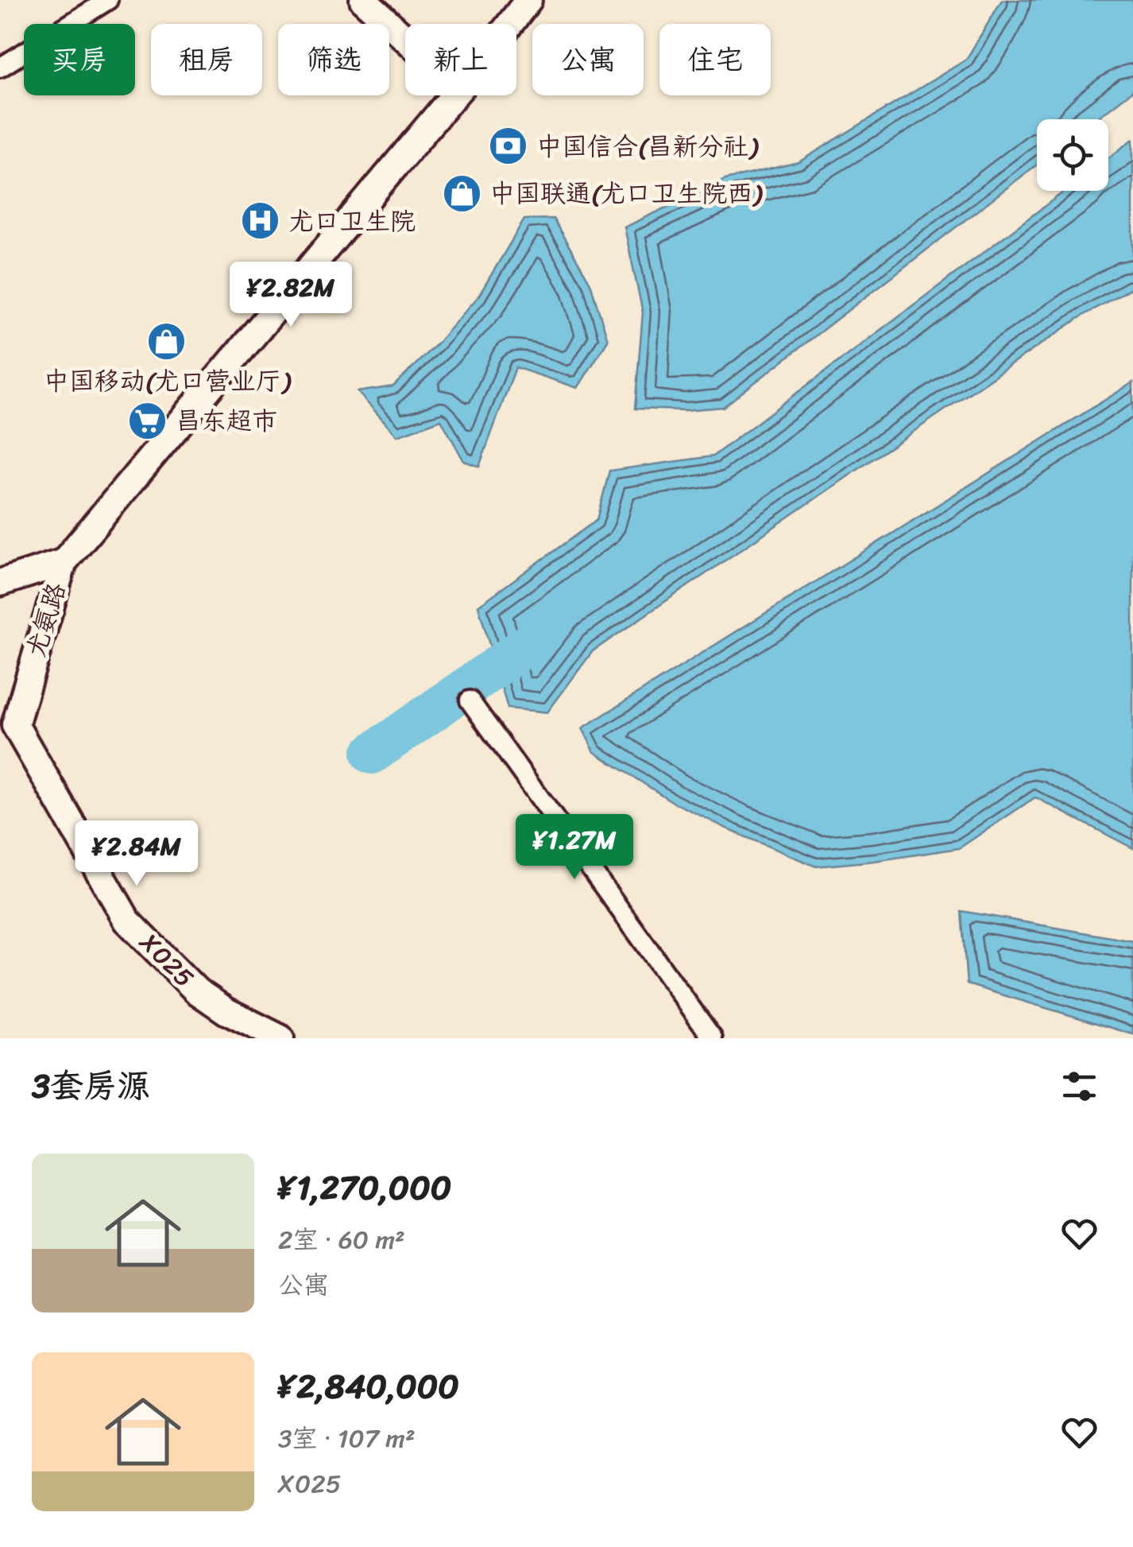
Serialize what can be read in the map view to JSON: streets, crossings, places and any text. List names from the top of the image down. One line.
{"streets":{"main road":["尤氨路","X025"]},"crossings":[["尤氨路","X025"]],"places":{"bank":["中国信合(昌新分社)"],"shop":["中国联通(尤口卫生院西)","中国移动(尤口营业厅)"],"hospital":["尤口卫生院"],"supermarket":["昌东超市"]},"page":{"chip":["买房","租房","筛选","新上","公寓","住宅"],"price":["¥2.82M","¥1.27M","¥2.84M"],"heading":"3套房源","list":[{"name":"¥1,270,000","note":"2室 · 60 m² · 公寓"},{"name":"¥2,840,000","note":"3室 · 107 m² · X025"}]}}
